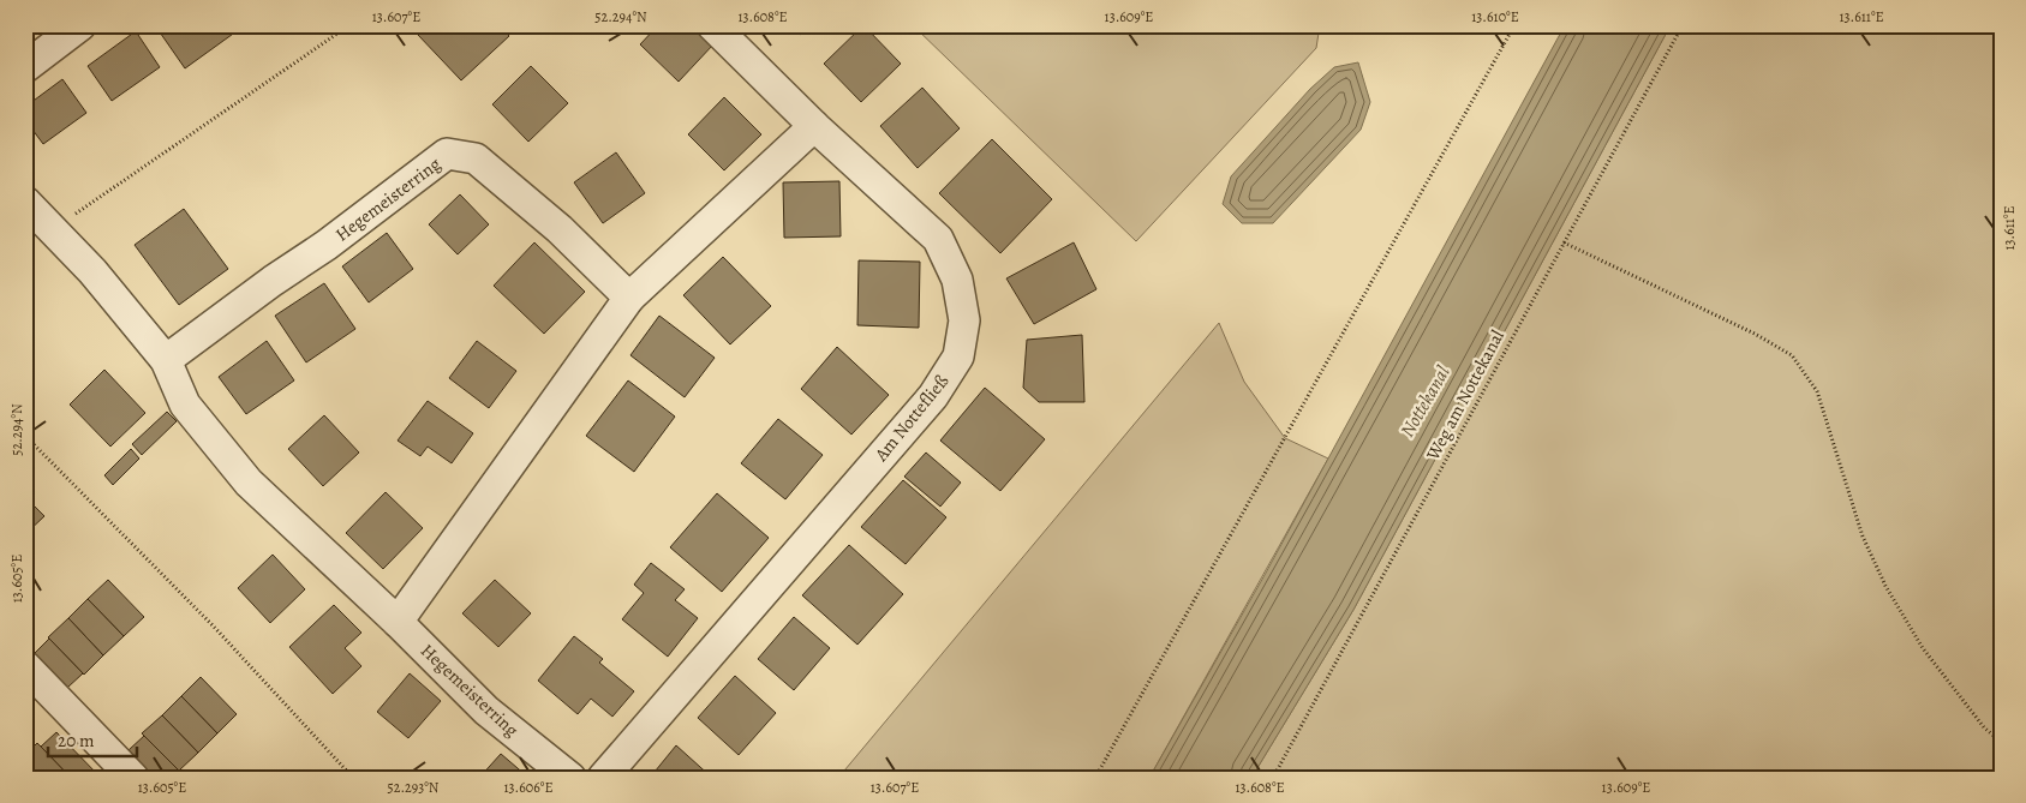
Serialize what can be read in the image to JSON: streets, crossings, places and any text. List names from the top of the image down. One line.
{"streets":{"street":["Hegemeisterring","Am Nottefließ"],"path":["Weg am Nottekanal"]},"water":["Nottekanal"],"scale_bar":"20 m","coordinates":["13.607°E","52.294°N","13.608°E","13.609°E","13.610°E","13.611°E","13.605°E","52.293°N","13.606°E"]}
